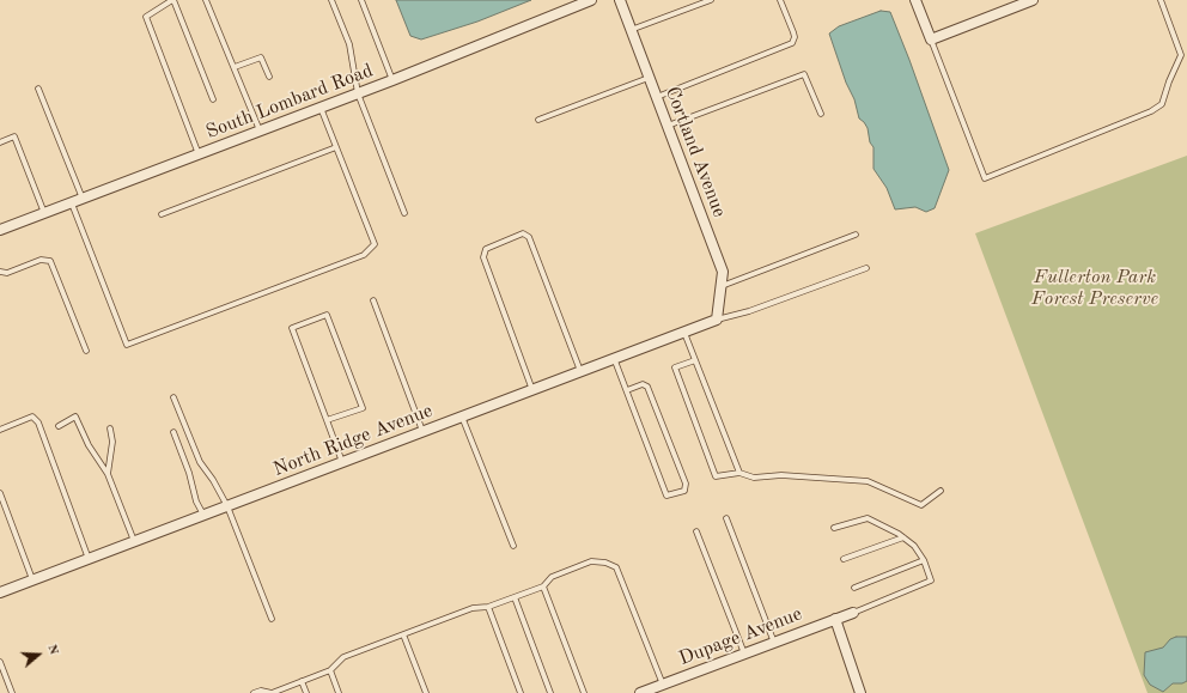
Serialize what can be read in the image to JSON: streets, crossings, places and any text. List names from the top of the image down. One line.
{"streets":{"street":["South Lombard Road","Cortland Avenue","North Ridge Avenue","Dupage Avenue"]},"crossings":[["Cortland Avenue","North Ridge Avenue"]],"parks":["Fullerton Park Forest Preserve"],"north":"right"}
